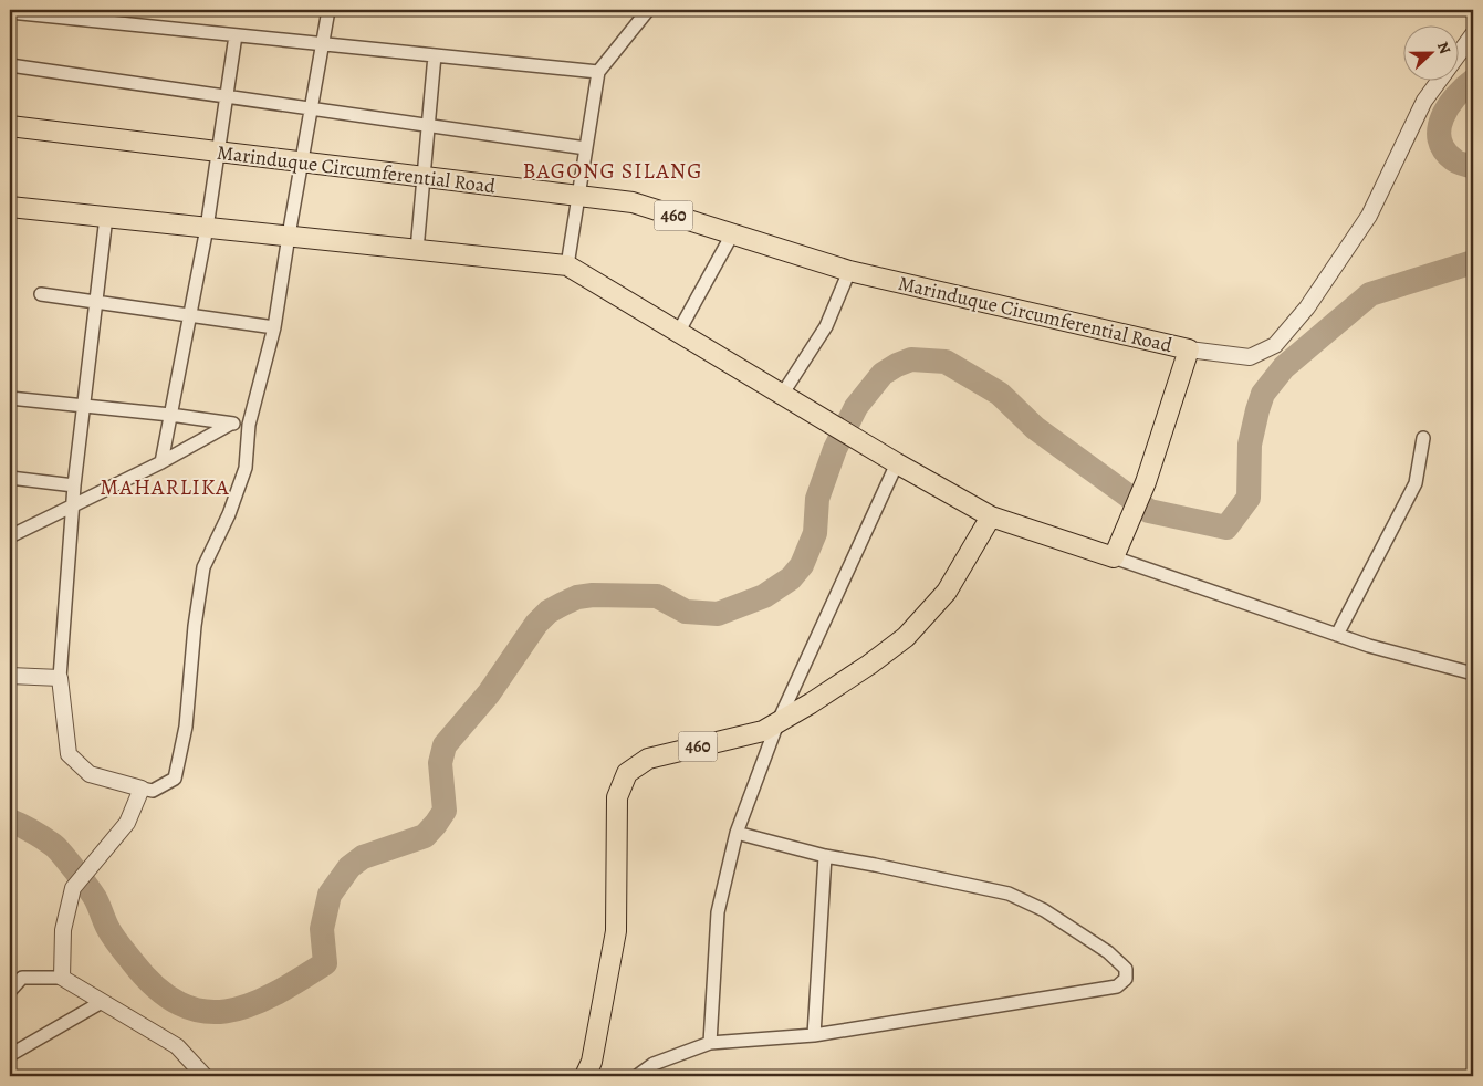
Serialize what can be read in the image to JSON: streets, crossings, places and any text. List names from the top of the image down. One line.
{"streets":{"main road":["Marinduque Circumferential Road","460"]},"districts":["BAGONG SILANG","MAHARLIKA"],"north":"right"}
